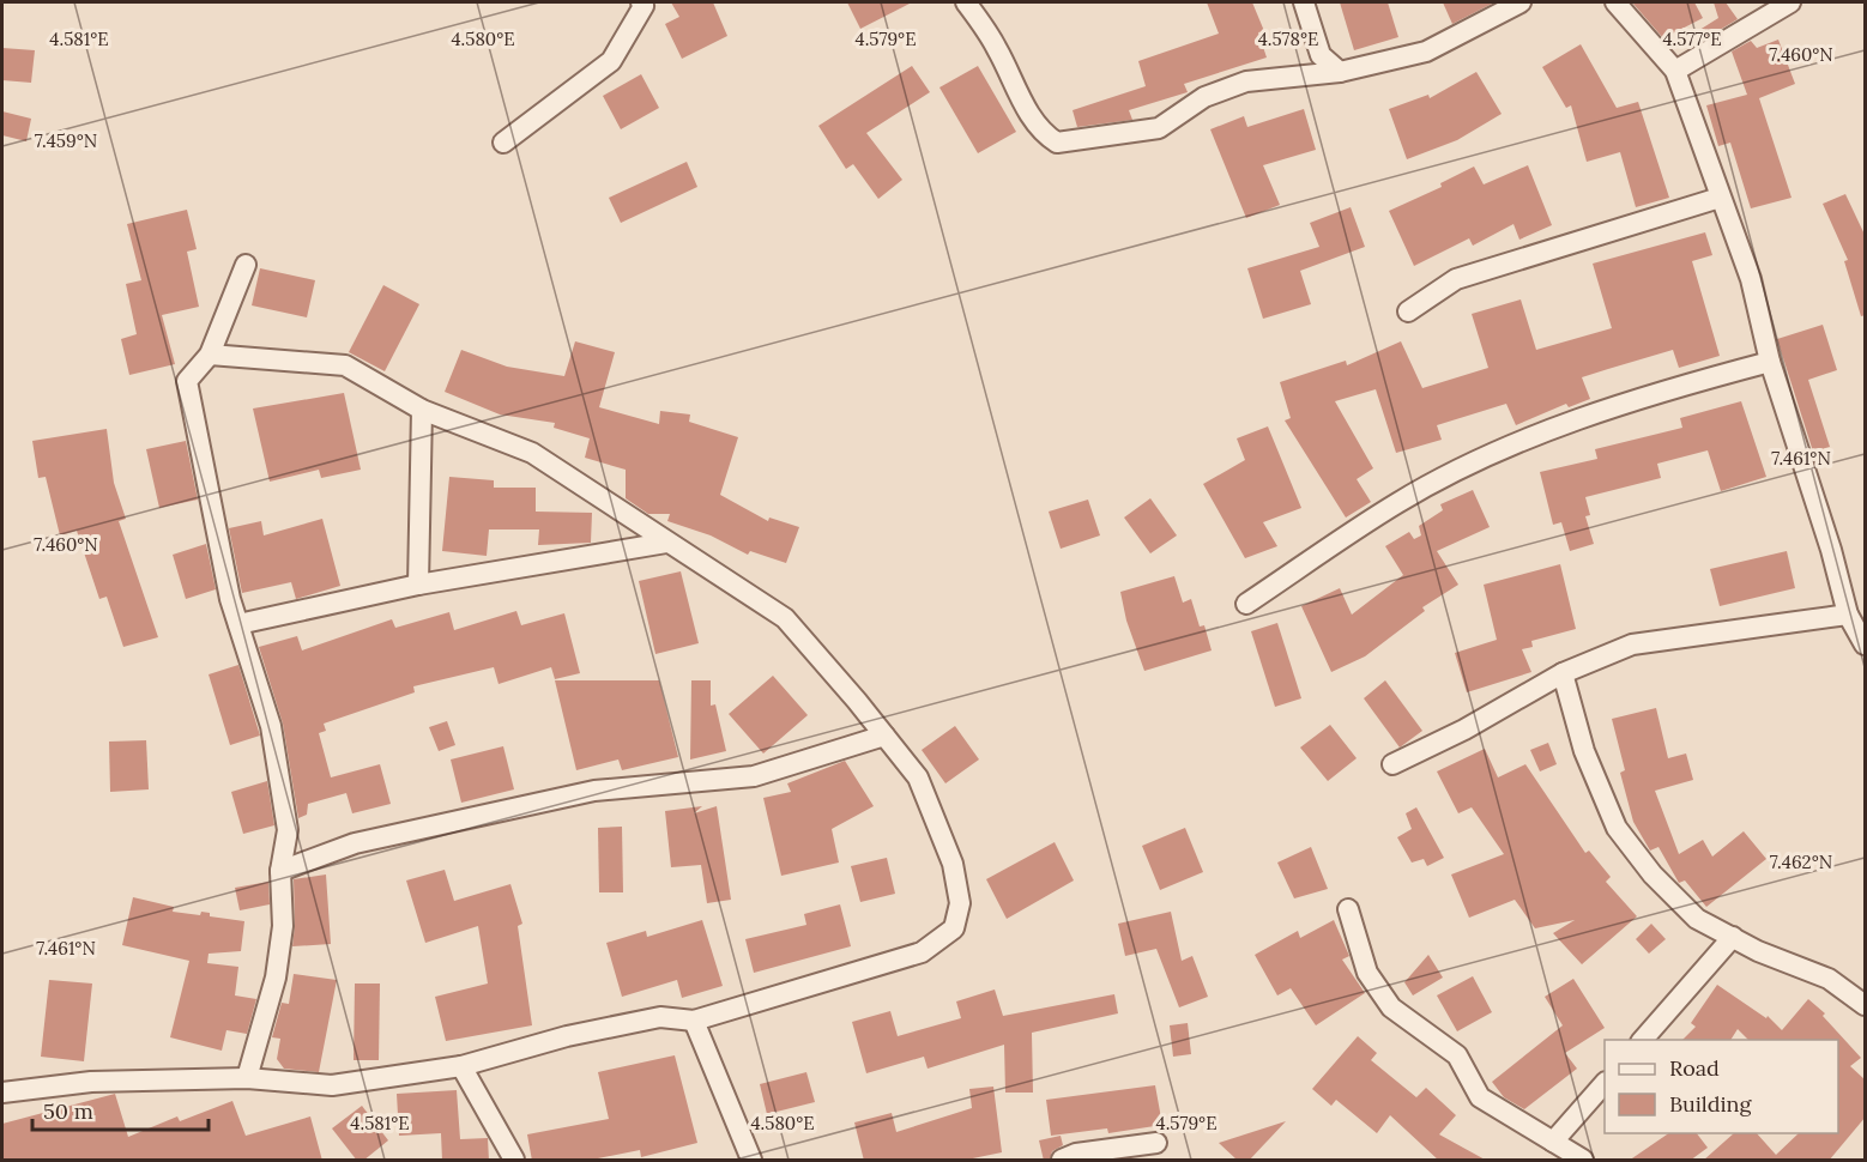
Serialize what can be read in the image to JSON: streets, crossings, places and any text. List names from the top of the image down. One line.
{"legend":["Road","Building"],"scale_bar":"50 m","coordinates":["4.581°E","4.580°E","4.579°E","4.578°E","4.577°E","7.460°N","7.459°N","7.461°N","7.462°N"]}
